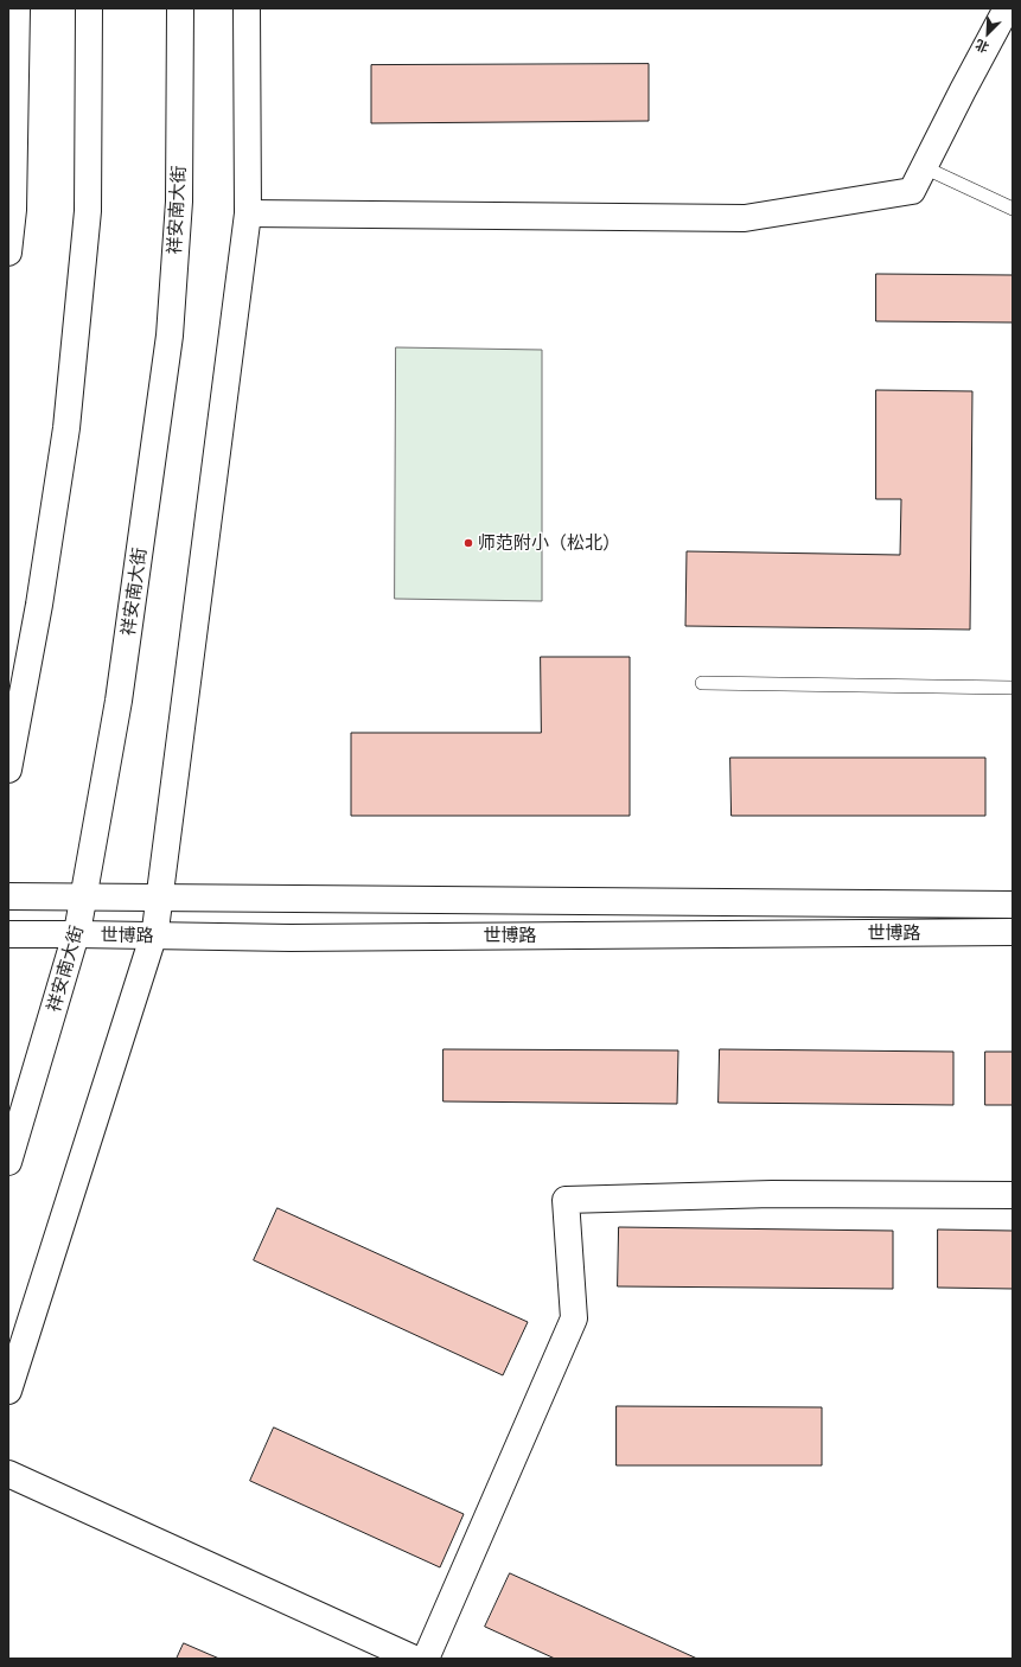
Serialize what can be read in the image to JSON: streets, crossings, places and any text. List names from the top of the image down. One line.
{"streets":{"main road":["祥安南大街","世博路"]},"crossings":[["祥安南大街","世博路"]],"places":["师范附小（松北）"],"north":"bottom left"}
